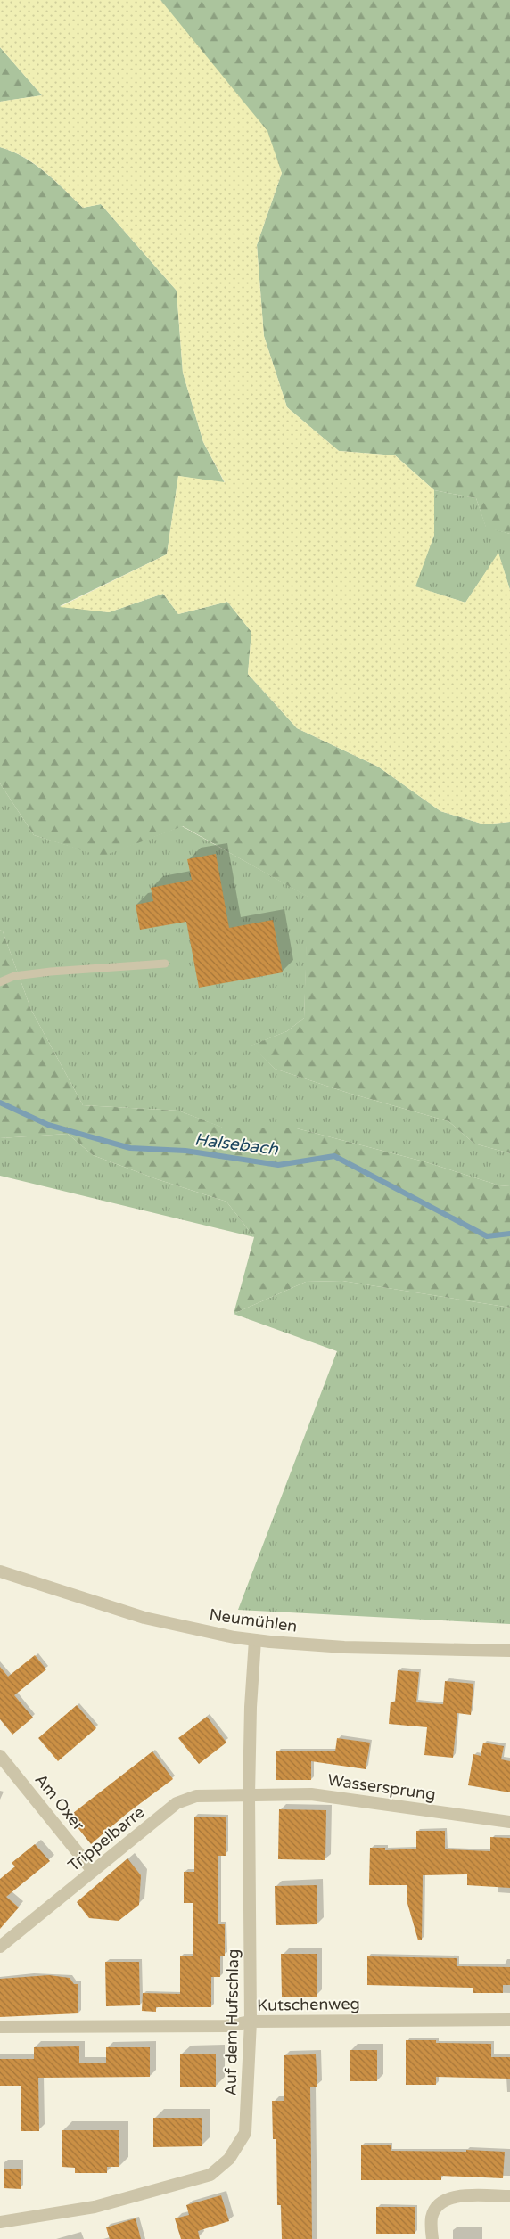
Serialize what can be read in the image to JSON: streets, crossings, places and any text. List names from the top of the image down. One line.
{"streets":{"street":["Neumühlen","Wassersprung","Am Oxer","Trippelbarre","Kutschenweg","Auf dem Hufschlag"]},"crossings":[["Neumühlen","Auf dem Hufschlag"],["Wassersprung","Trippelbarre"],["Wassersprung","Auf dem Hufschlag"],["Am Oxer","Trippelbarre"],["Trippelbarre","Auf dem Hufschlag"],["Kutschenweg","Auf dem Hufschlag"]],"water":["Halsebach"]}
